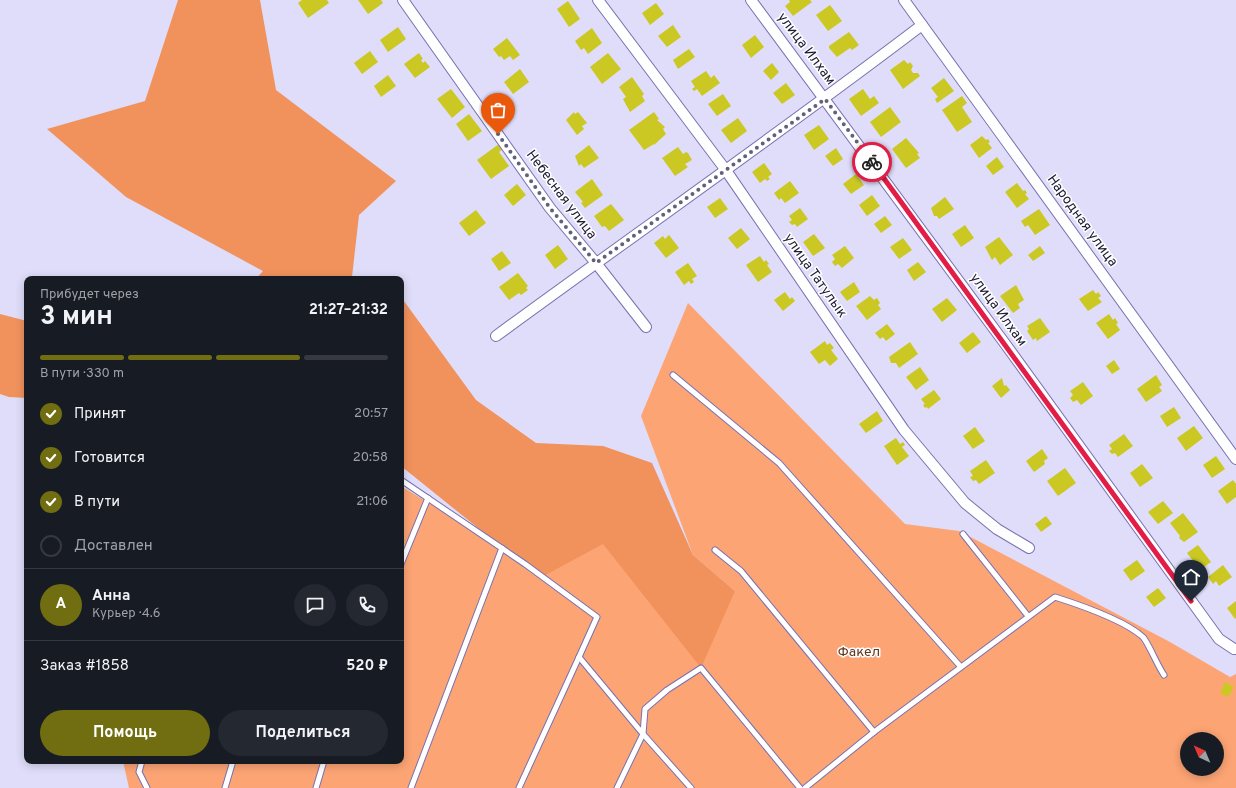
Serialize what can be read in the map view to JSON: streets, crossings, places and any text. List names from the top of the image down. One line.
{"streets":{"street":["улица Илхам","Небесная улица","Народная улица","улица Татулык"]},"parks":["Факел"],"north":"top left","page":{"heading":["3 мин","Прибудет через","21:27–21:32"],"panel":["Анна","Курьер · 4.6","Заказ #1858","520 ₽"],"bar":"В пути · 330 m","list":[["Принят","20:57"],["Готовится","20:58"],["В пути","21:06"],"Доставлен"],"round":"А","buttons":["Помощь","Поделиться"]}}
